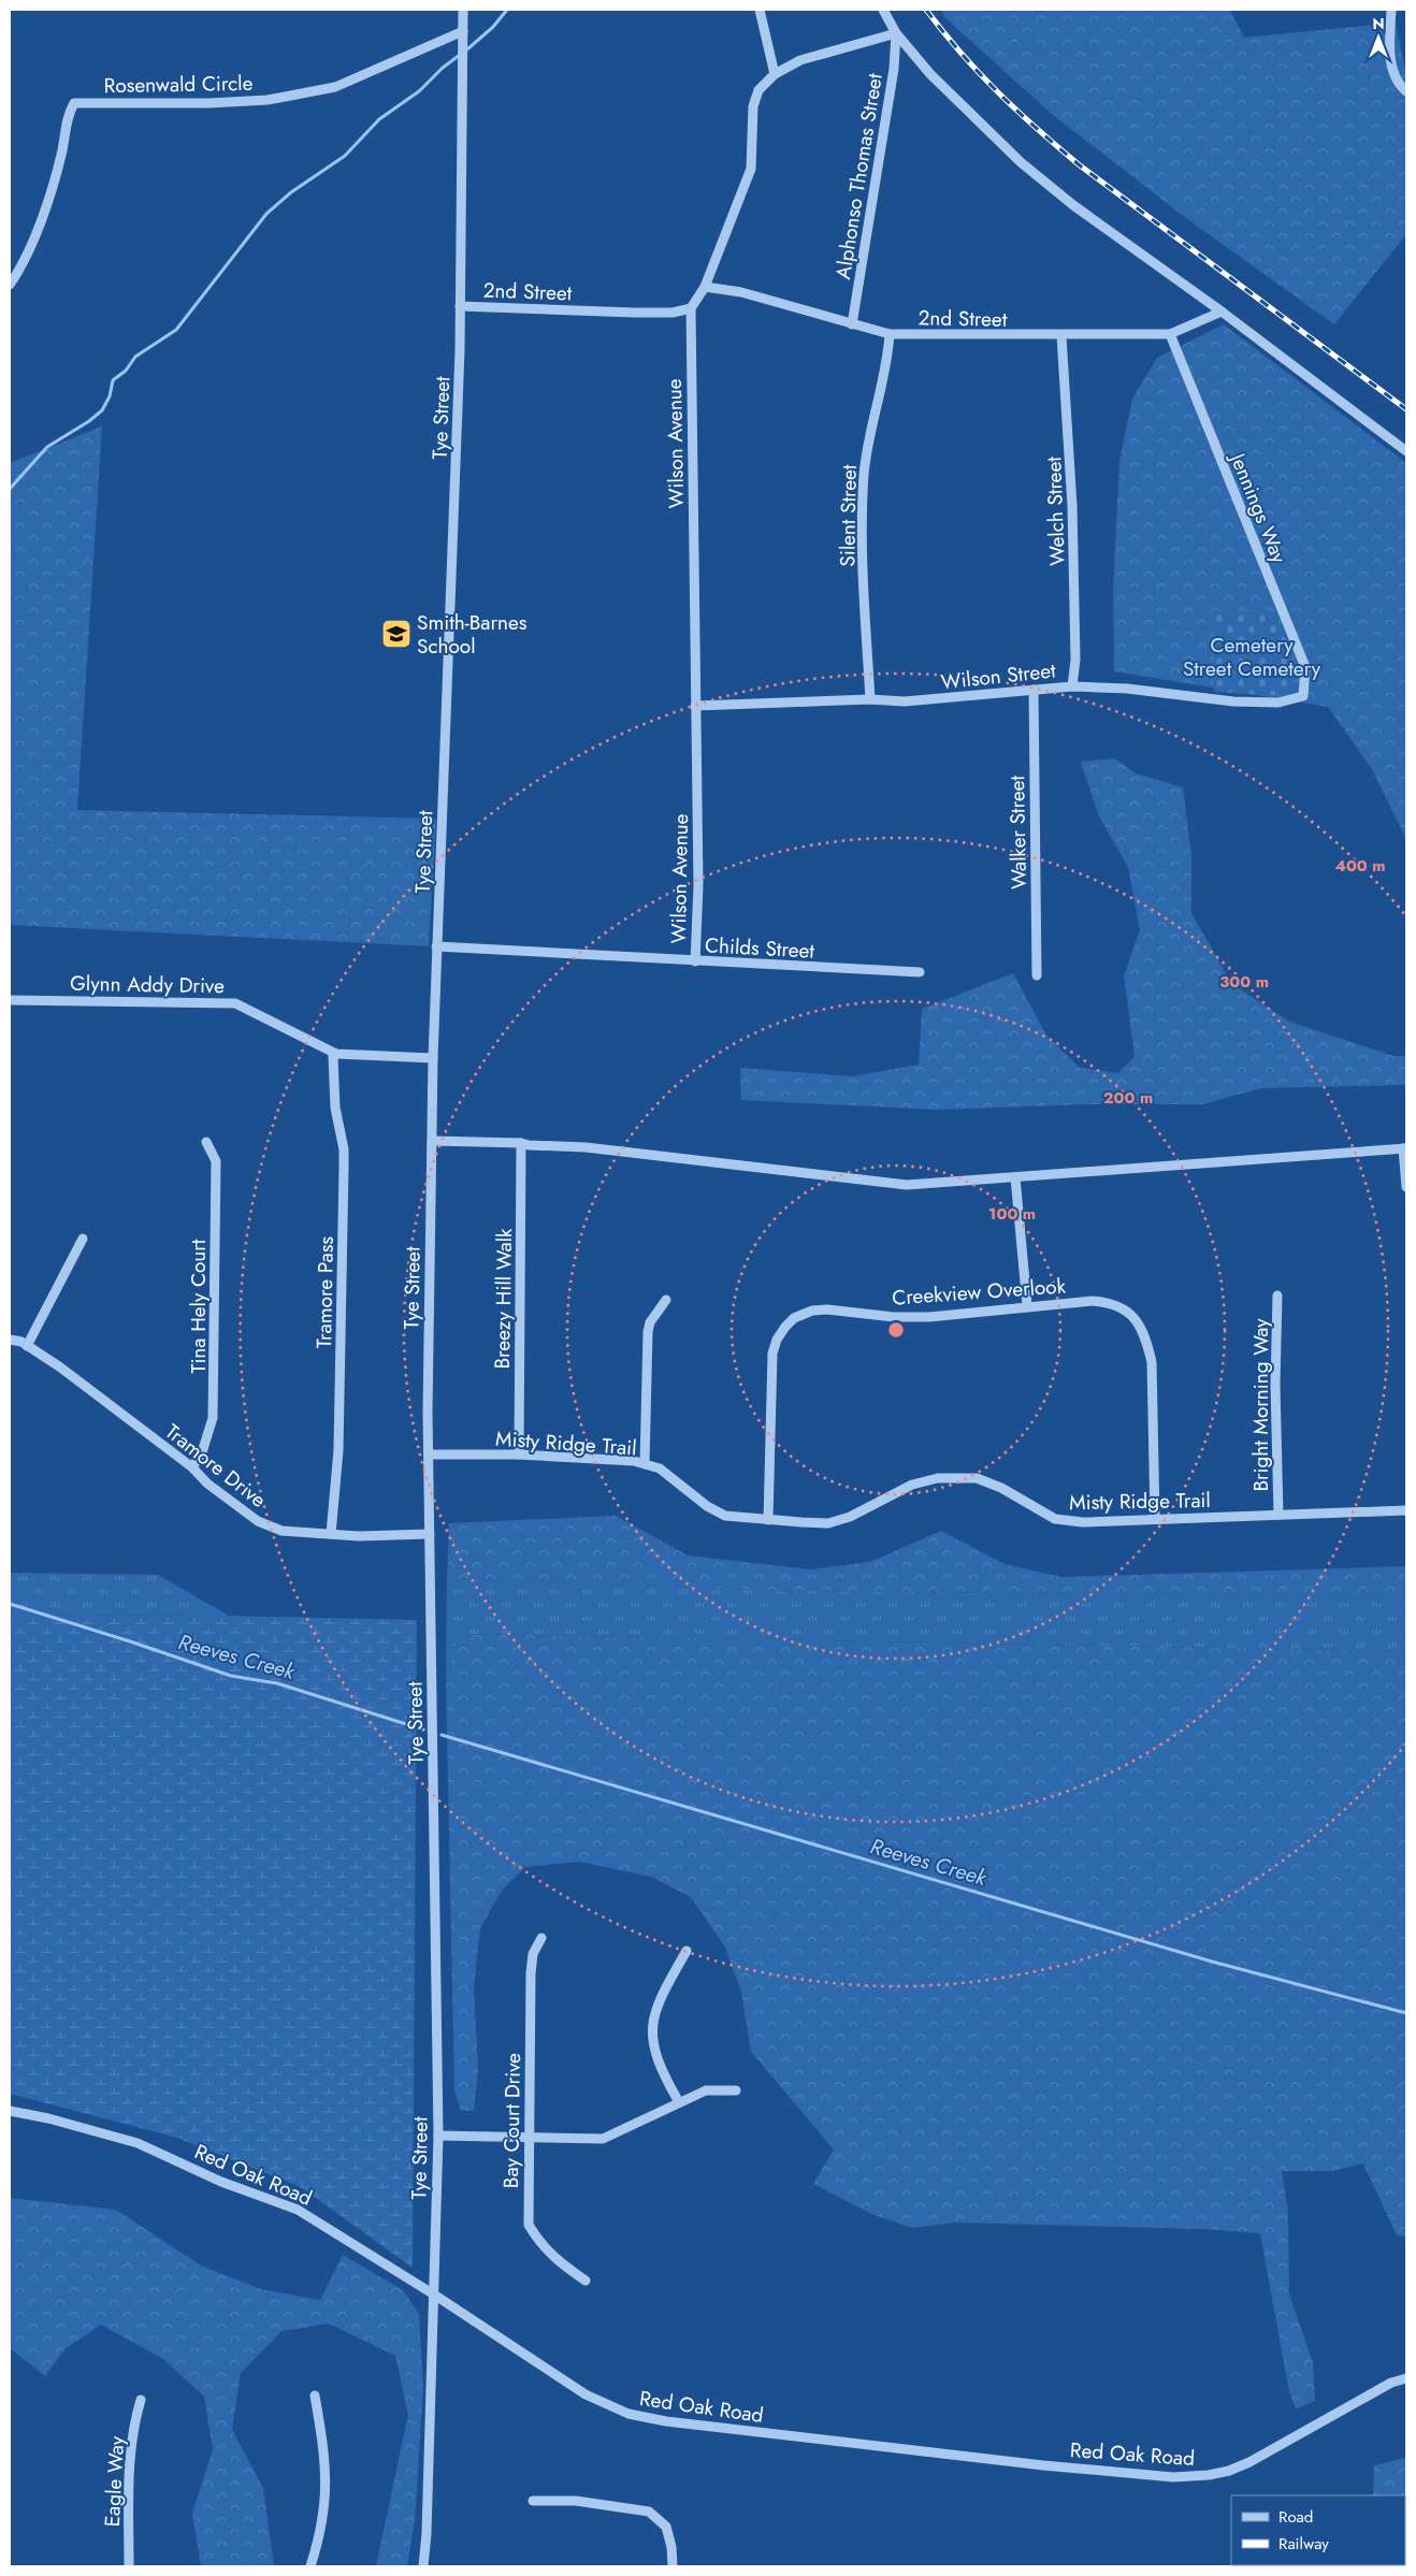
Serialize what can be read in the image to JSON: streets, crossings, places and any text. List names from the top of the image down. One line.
{"streets":{"street":["Rosenwald Circle","Alphonso Thomas Street","2nd Street","Tye Street","Wilson Avenue","Jennings Way","Welch Street","Silent Street","Wilson Street","Walker Street","Childs Street","Glynn Addy Drive","Creekview Overlook","Tramore Pass","Breezy Hill Walk","Tina Hely Court","Bright Morning Way","Misty Ridge Trail","Tramore Drive","Bay Court Drive","Red Oak Road","Eagle Way"]},"crossings":[["Rosenwald Circle","Tye Street"],["Alphonso Thomas Street","2nd Street"],["2nd Street","Tye Street"],["2nd Street","Wilson Avenue"],["2nd Street","Jennings Way"],["2nd Street","Welch Street"],["2nd Street","Silent Street"],["Tye Street","Childs Street"],["Tye Street","Glynn Addy Drive"],["Tye Street","Misty Ridge Trail"],["Tye Street","Tramore Drive"],["Tye Street","Red Oak Road"],["Wilson Avenue","Wilson Street"],["Wilson Avenue","Childs Street"],["Jennings Way","Wilson Street"],["Welch Street","Wilson Street"],["Silent Street","Wilson Street"],["Wilson Street","Walker Street"],["Glynn Addy Drive","Tramore Pass"],["Creekview Overlook","Misty Ridge Trail"],["Tramore Pass","Tramore Drive"],["Breezy Hill Walk","Misty Ridge Trail"],["Tina Hely Court","Tramore Drive"],["Bright Morning Way","Misty Ridge Trail"]],"water":["Reeves Creek"],"parks":["Cemetery Street Cemetery"],"places":{"school or university":["Smith-Barnes School"]},"legend":["Road","Railway"],"north":"top","rings":["400 m","300 m","200 m","100 m"]}
